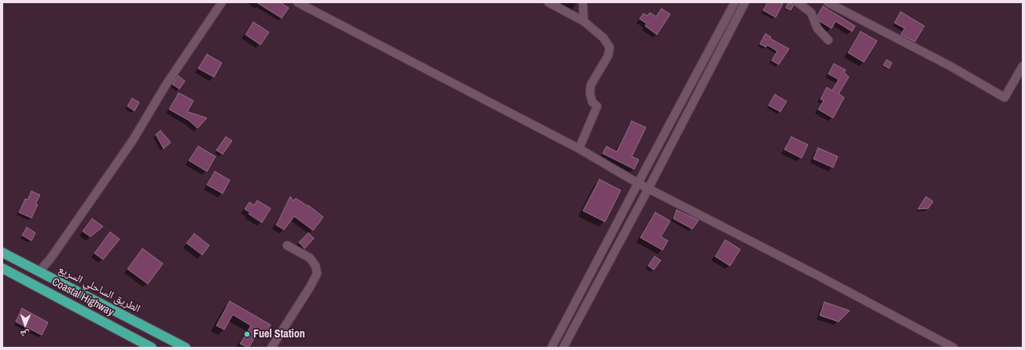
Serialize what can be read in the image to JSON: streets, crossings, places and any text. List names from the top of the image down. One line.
{"streets":{"highway":["الطريق الساحلي السريع","Coastal Highway"]},"places":["Fuel Station"],"north":"bottom"}
